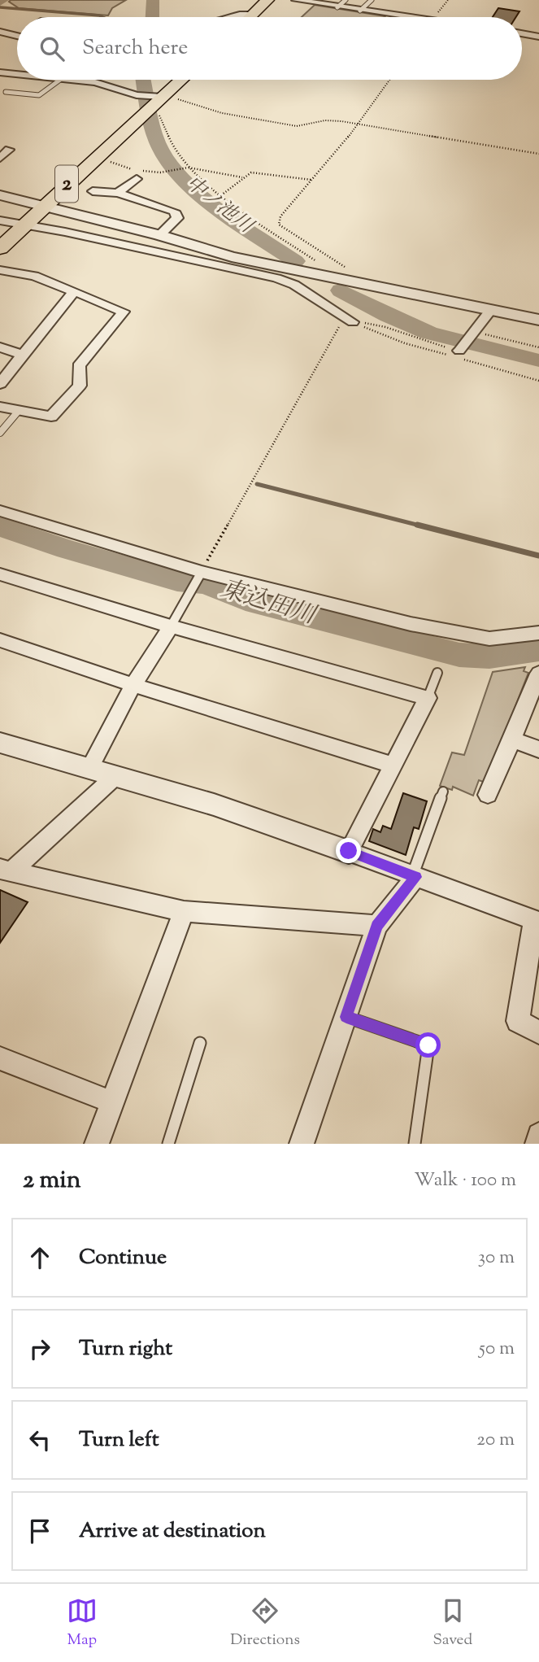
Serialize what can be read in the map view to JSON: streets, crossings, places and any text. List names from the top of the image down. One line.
{"streets":{"main road":["2"]},"water":["中ノ池川","東込田川"],"page":{"search":"Search here","heading":["2 min","Walk · 100 m"],"list":[["Continue","30 m"],["Turn right","50 m"],["Turn left","20 m"],"Arrive at destination"],"nav":["Map","Directions","Saved"]}}
